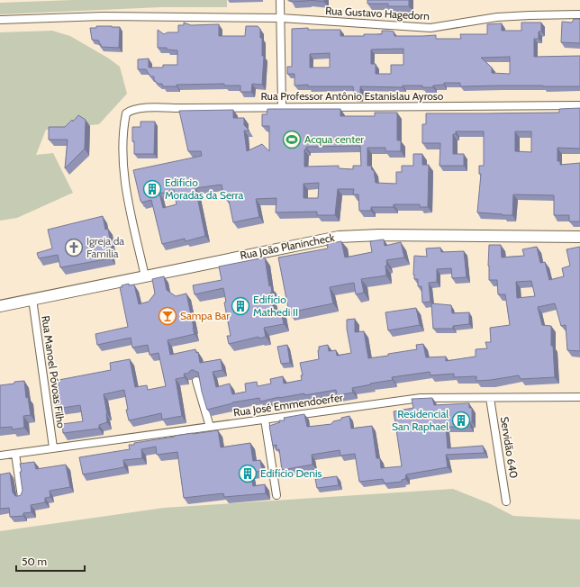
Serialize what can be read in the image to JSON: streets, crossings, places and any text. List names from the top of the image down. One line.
{"streets":{"main road":["Rua João Planincheck"],"street":["Rua Gustavo Hagedorn","Rua Professor Antônio Estanislau Ayroso","Rua Manoel Póvoas Filho","Rua José Emmendoerfer","Servidão 640"]},"crossings":[["Rua Professor Antônio Estanislau Ayroso","Rua João Planincheck"],["Rua João Planincheck","Rua Manoel Póvoas Filho"],["Rua Manoel Póvoas Filho","Rua José Emmendoerfer"],["Rua José Emmendoerfer","Servidão 640"]],"places":{"sports":["Acqua center"],"building":["Edifício Moradas da Serra","Edifício Mathedi II","Residencial San Raphael","Edifício Denis"],"church":["Igreja da Família"],"bar":["Sampa Bar"]},"scale_bar":"50 m"}
